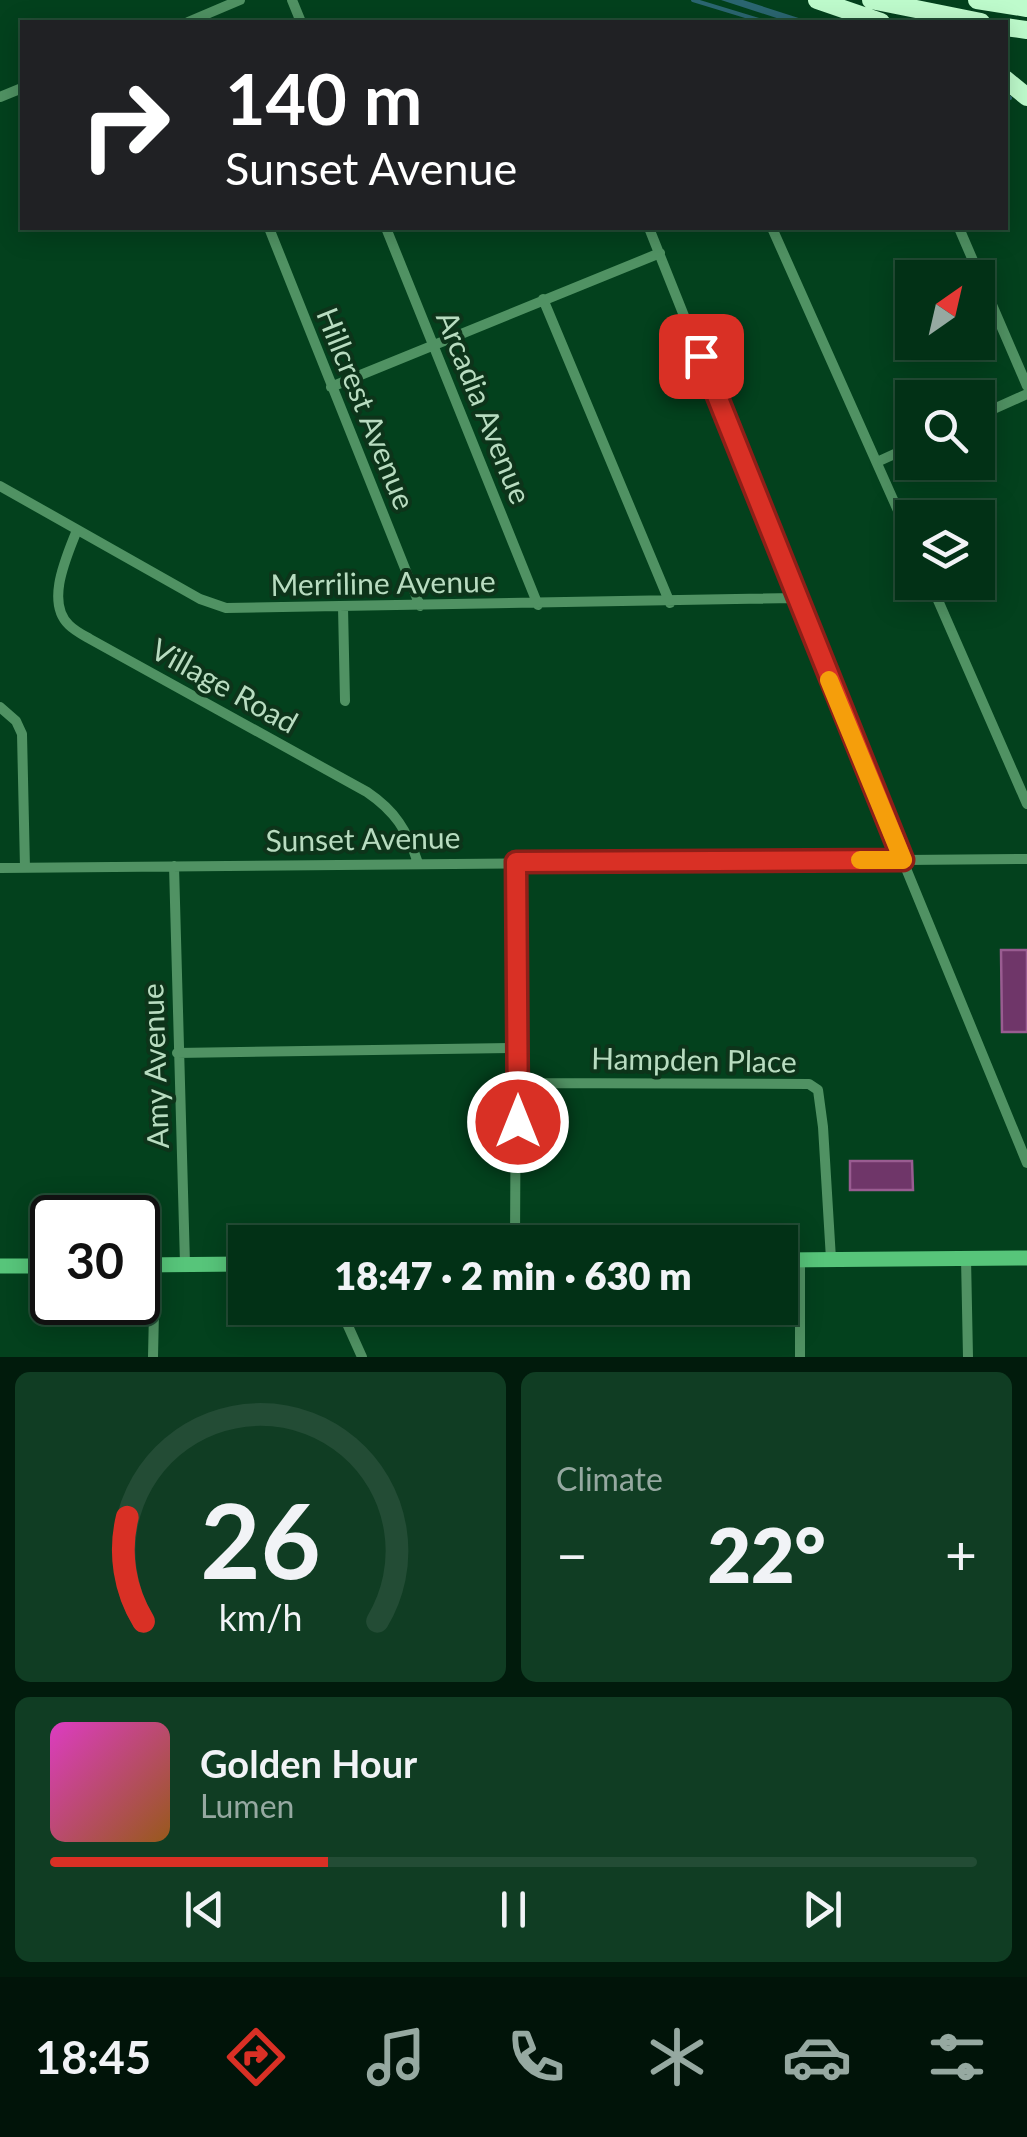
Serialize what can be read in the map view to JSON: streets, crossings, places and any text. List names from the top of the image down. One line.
{"streets":{"street":["Arcadia Avenue","Hillcrest Avenue","Merriline Avenue","Village Road","Sunset Avenue","Hampden Place","Amy Avenue"]},"crossings":[["Arcadia Avenue","Merriline Avenue"],["Hillcrest Avenue","Merriline Avenue"],["Merriline Avenue","Village Road"],["Village Road","Sunset Avenue"],["Sunset Avenue","Amy Avenue"]],"north":"top right","page":{"turn":["140 m","Sunset Avenue"],"limit":"30","trip":"18:47 · 2 min · 630 m","tile":"Climate","heat":["−","22°","+"],"song":["Golden Hour","Lumen"],"tabs":"18:45","gauge":["26","km/h"]}}
